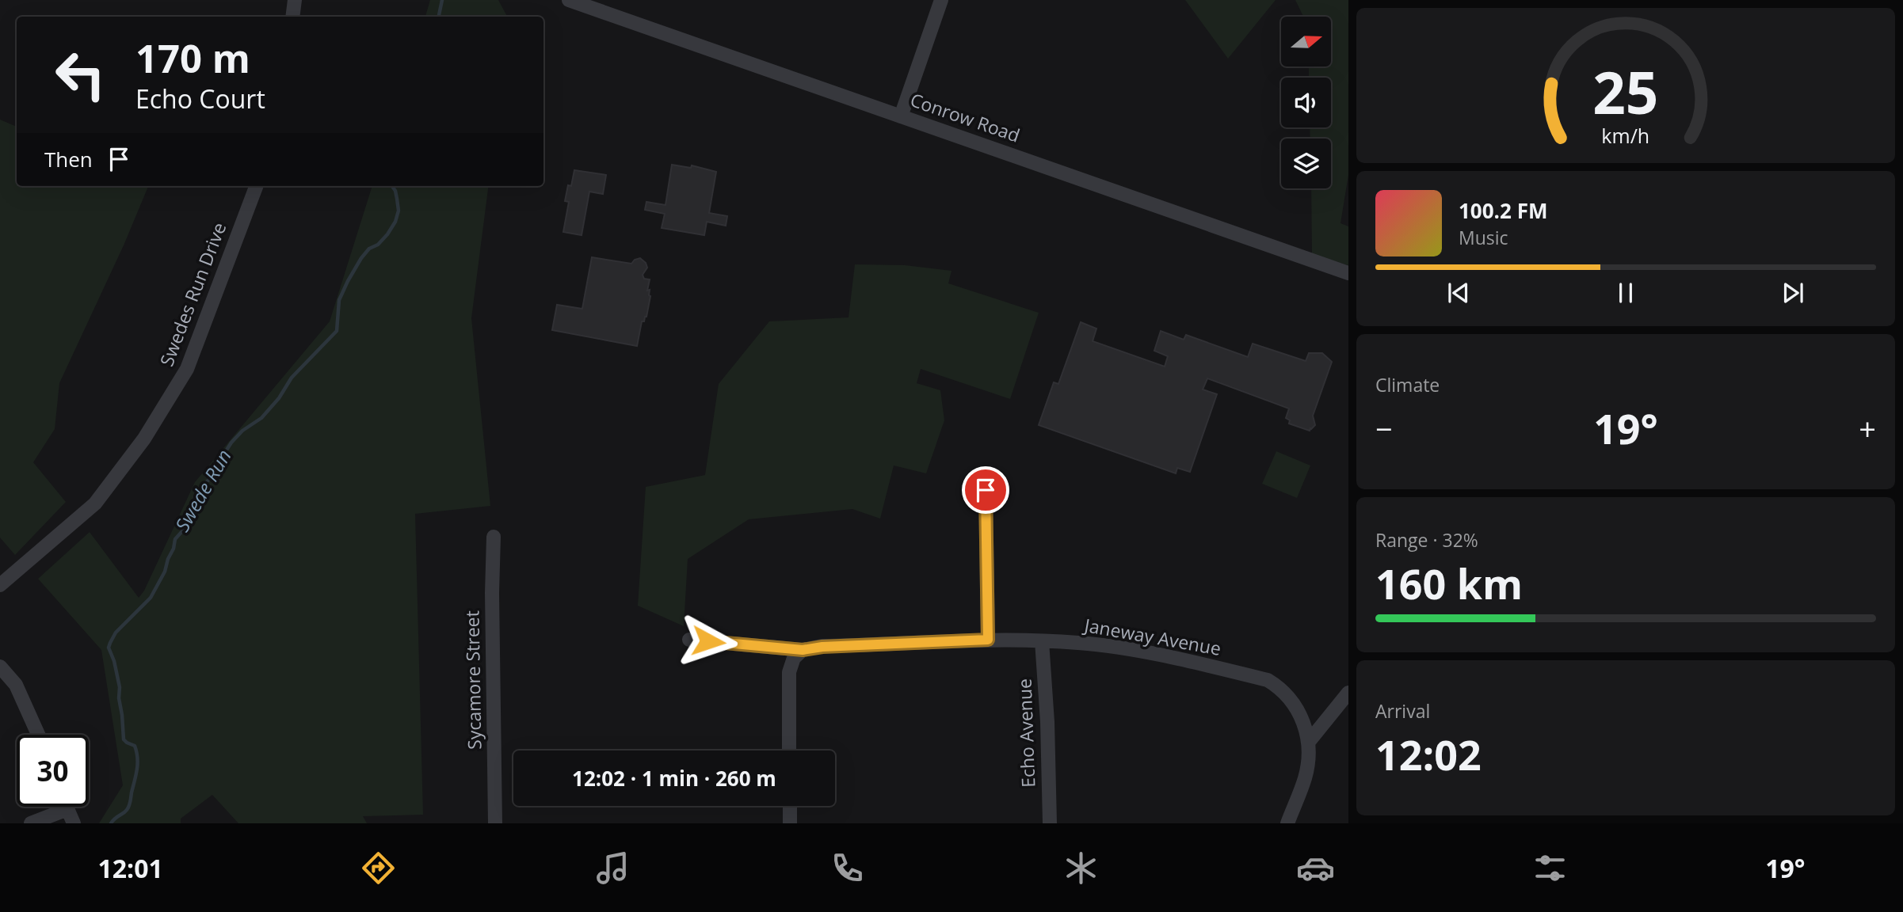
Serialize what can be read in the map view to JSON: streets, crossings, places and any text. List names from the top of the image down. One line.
{"streets":{"street":["Conrow Road","Swedes Run Drive","Janeway Avenue","Sycamore Street","Echo Avenue"]},"crossings":[["Janeway Avenue","Echo Avenue"]],"water":["Swede Run"],"north":"right","page":{"turn":["170 m","Echo Court"],"then":"Then","song":["100.2 FM","Music"],"tile":["Climate",["Range · 32%","160 km"],["Arrival","12:02"]],"heat":["−","19°","+"],"limit":"30","trip":"12:02 · 1 min · 260 m","tabs":["12:01","19°"],"gauge":["25","km/h"]}}
